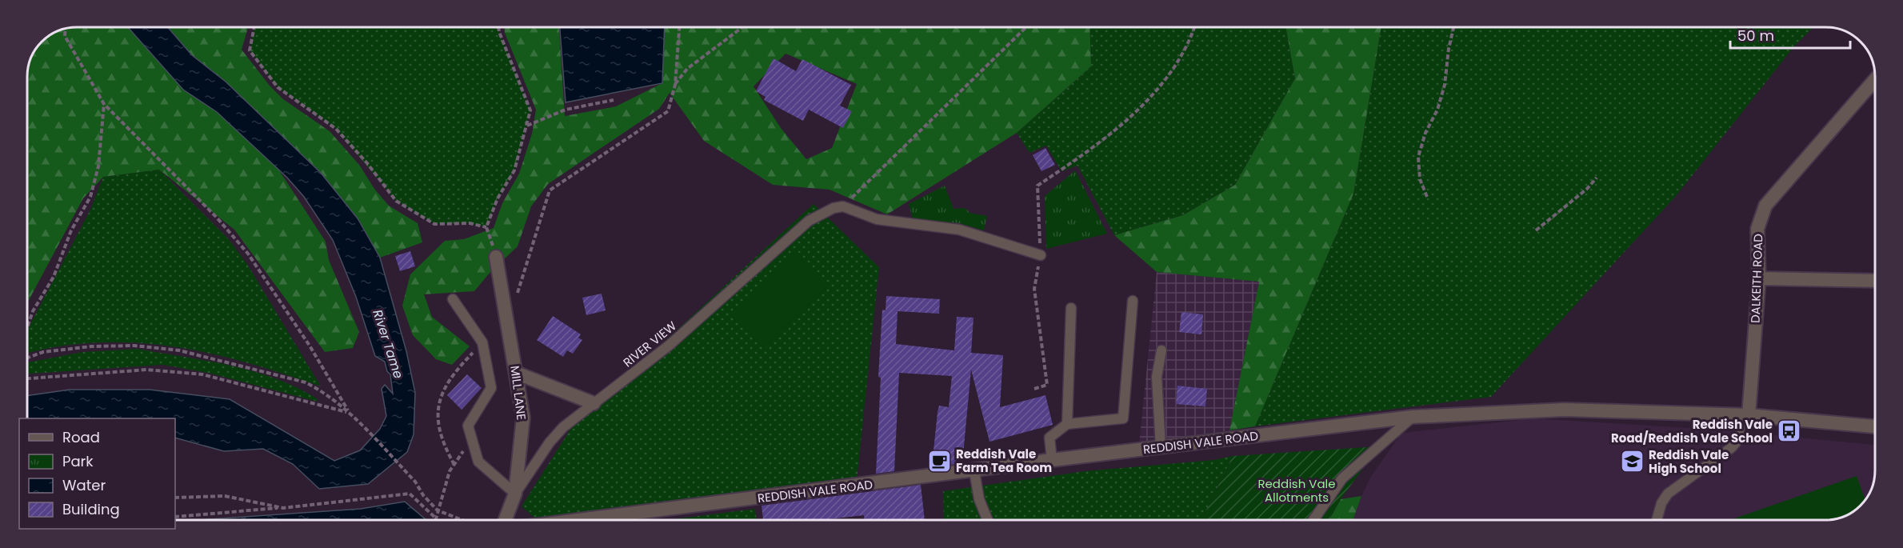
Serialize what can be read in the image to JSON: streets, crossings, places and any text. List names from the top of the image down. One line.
{"streets":{"street":["DALKEITH ROAD","MILL LANE","REDDISH VALE ROAD"],"lane":["RIVER VIEW"]},"crossings":[["DALKEITH ROAD","REDDISH VALE ROAD"],["RIVER VIEW","MILL LANE"]],"water":["River Tame"],"parks":["Reddish Vale Allotments"],"places":{"bus stop":["Reddish Vale Road/Reddish Vale School"],"cafe":["Reddish Vale Farm Tea Room"],"school or university":["Reddish Vale High School"]},"legend":["Road","Park","Water","Building"],"scale_bar":"50 m"}
